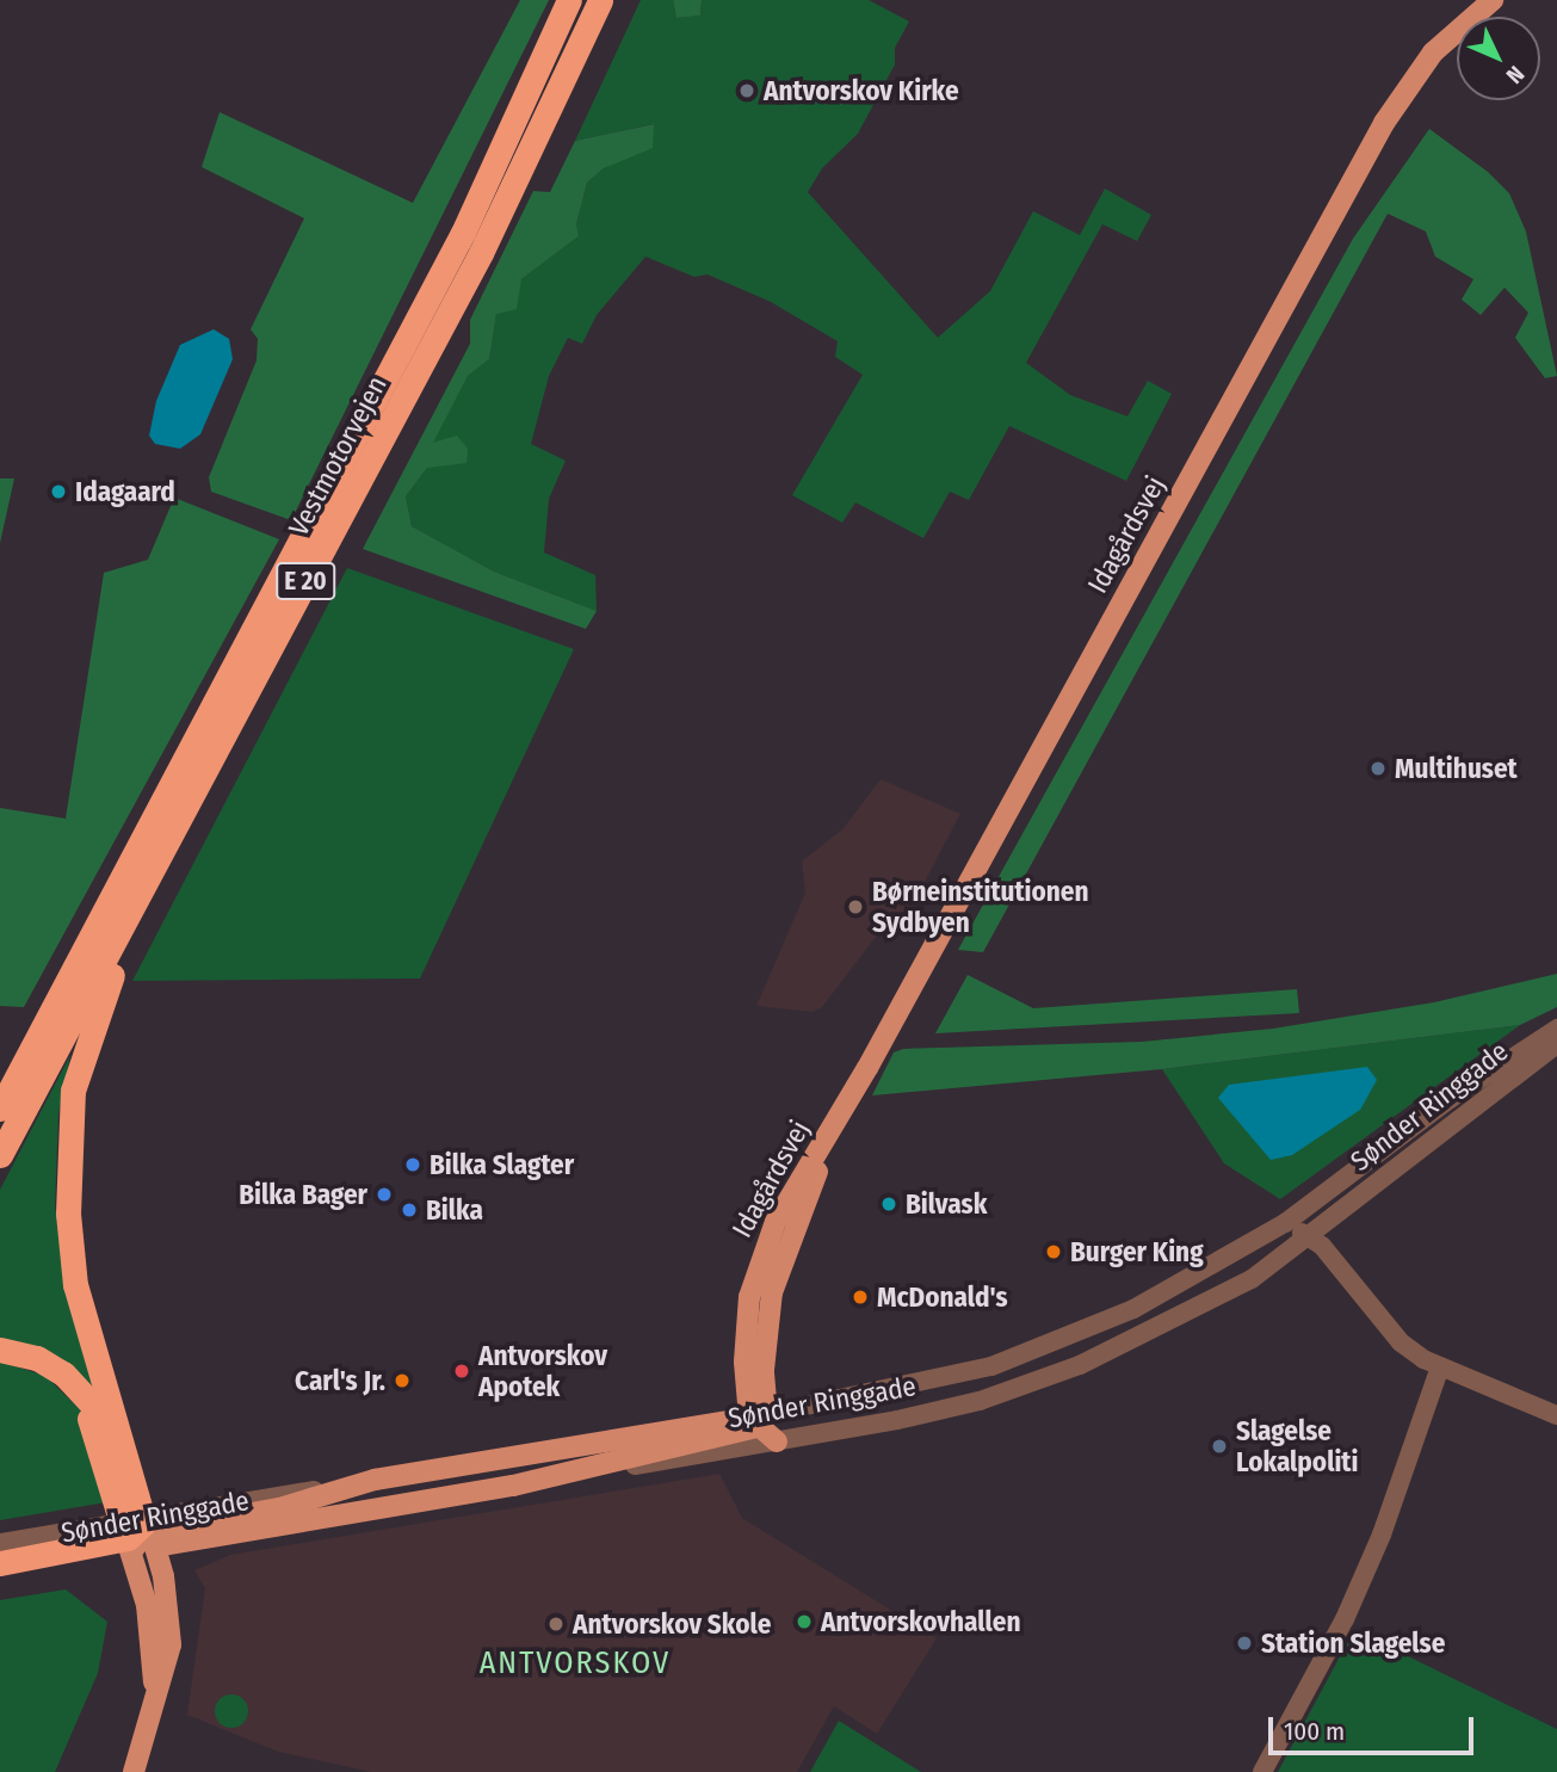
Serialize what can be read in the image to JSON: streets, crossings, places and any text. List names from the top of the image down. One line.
{"streets":{"highway":["Vestmotorvejen","E 20"],"main road":["Idagårdsvej","Sønder Ringgade"]},"crossings":[["Idagårdsvej","Sønder Ringgade"]],"districts":["ANTVORSKOV"],"places":["Antvorskov Kirke","Idagaard","Multihuset","Børneinstitutionen Sydbyen","Bilka Slagter","Bilka Bager","Bilvask","Bilka","Burger King","McDonald's","Antvorskov Apotek","Carl's Jr.","Slagelse Lokalpoliti","Antvorskovhallen","Antvorskov Skole","Station Slagelse"],"scale_bar":"100 m","north":"bottom right"}
